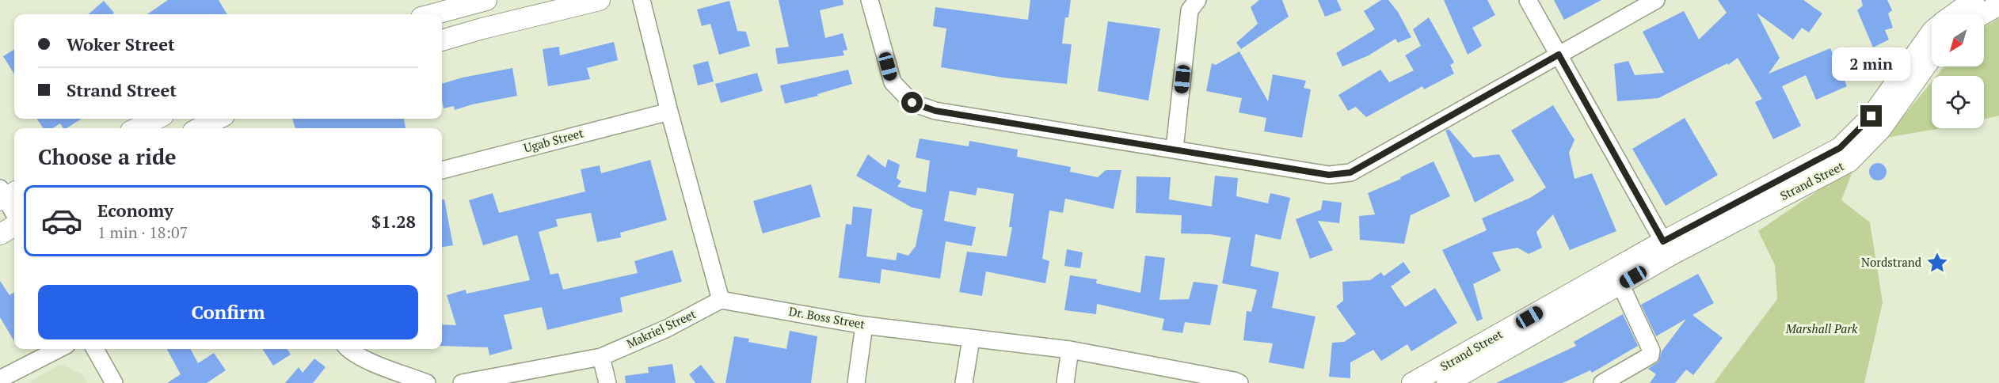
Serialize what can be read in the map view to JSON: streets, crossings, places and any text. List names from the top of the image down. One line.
{"streets":{"street":["Ugab Street","Strand Street","Dr. Boss Street","Makriel Street"]},"crossings":[["Dr. Boss Street","Makriel Street"]],"parks":["Marshall Park"],"places":{"place":["Nordstrand"]},"north":"bottom left","page":{"banner":["Woker Street","Strand Street"],"bubble":"2 min","heading":"Choose a ride","list":[{"name":"Economy","note":"1 min · 18:07","value":"$1.28"}],"buttons":"Confirm"}}
